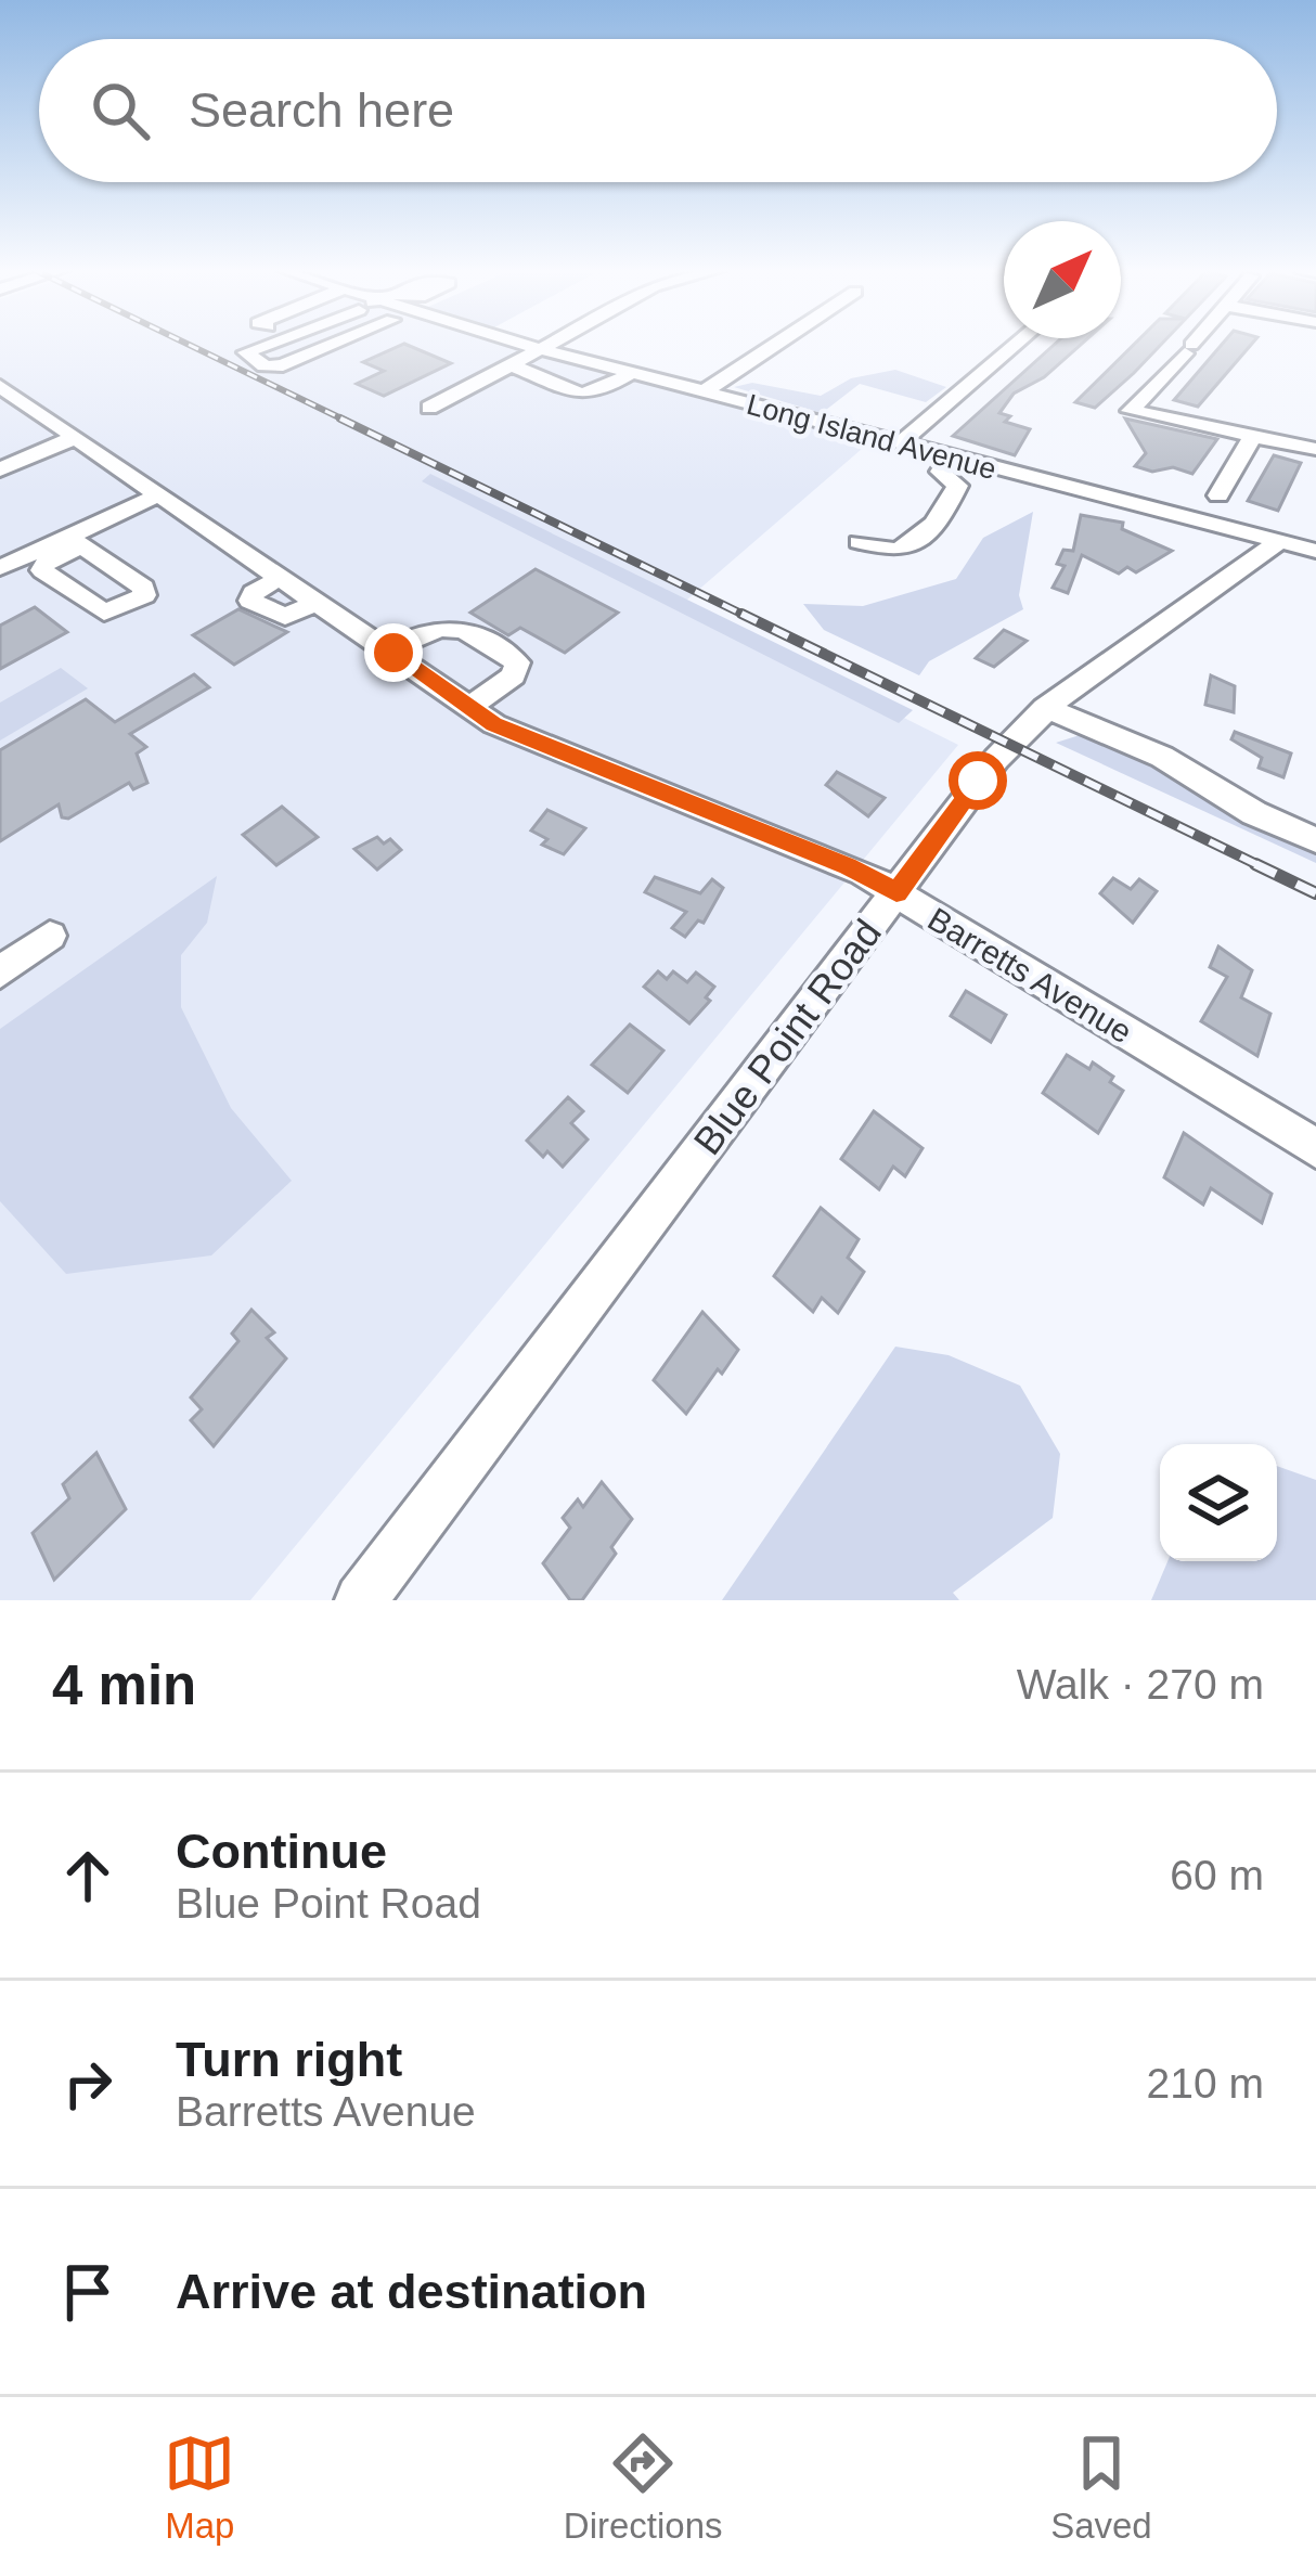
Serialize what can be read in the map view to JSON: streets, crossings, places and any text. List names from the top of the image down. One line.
{"streets":{"street":["Long Island Avenue","Barretts Avenue","Blue Point Road"]},"crossings":[["Long Island Avenue","Blue Point Road"],["Barretts Avenue","Blue Point Road"]],"north":"top right","page":{"search":"Search here","heading":["4 min","Walk · 270 m"],"list":[["Continue","Blue Point Road","60 m"],["Turn right","Barretts Avenue","210 m"],"Arrive at destination"],"nav":["Map","Directions","Saved"]}}
